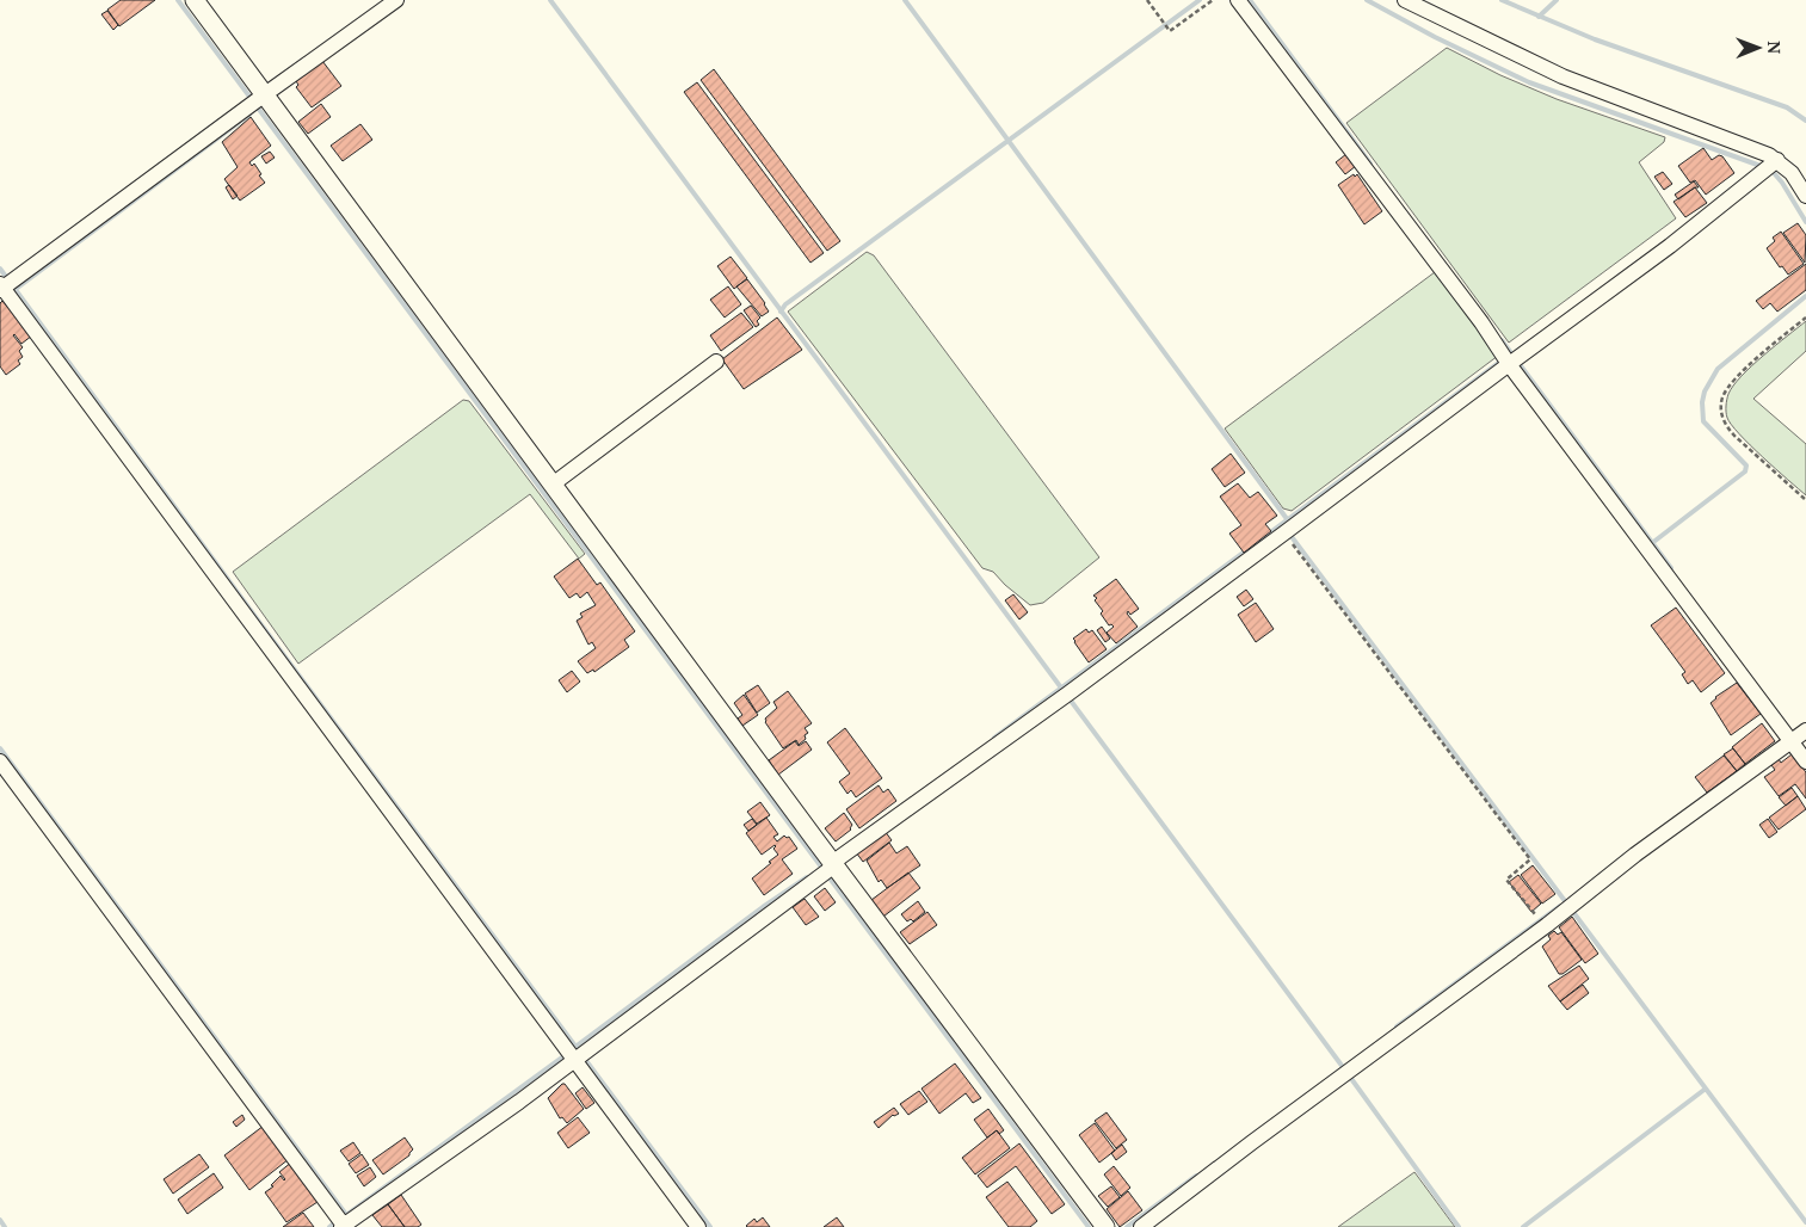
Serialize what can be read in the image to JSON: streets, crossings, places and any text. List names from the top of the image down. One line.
{"north":"right"}
